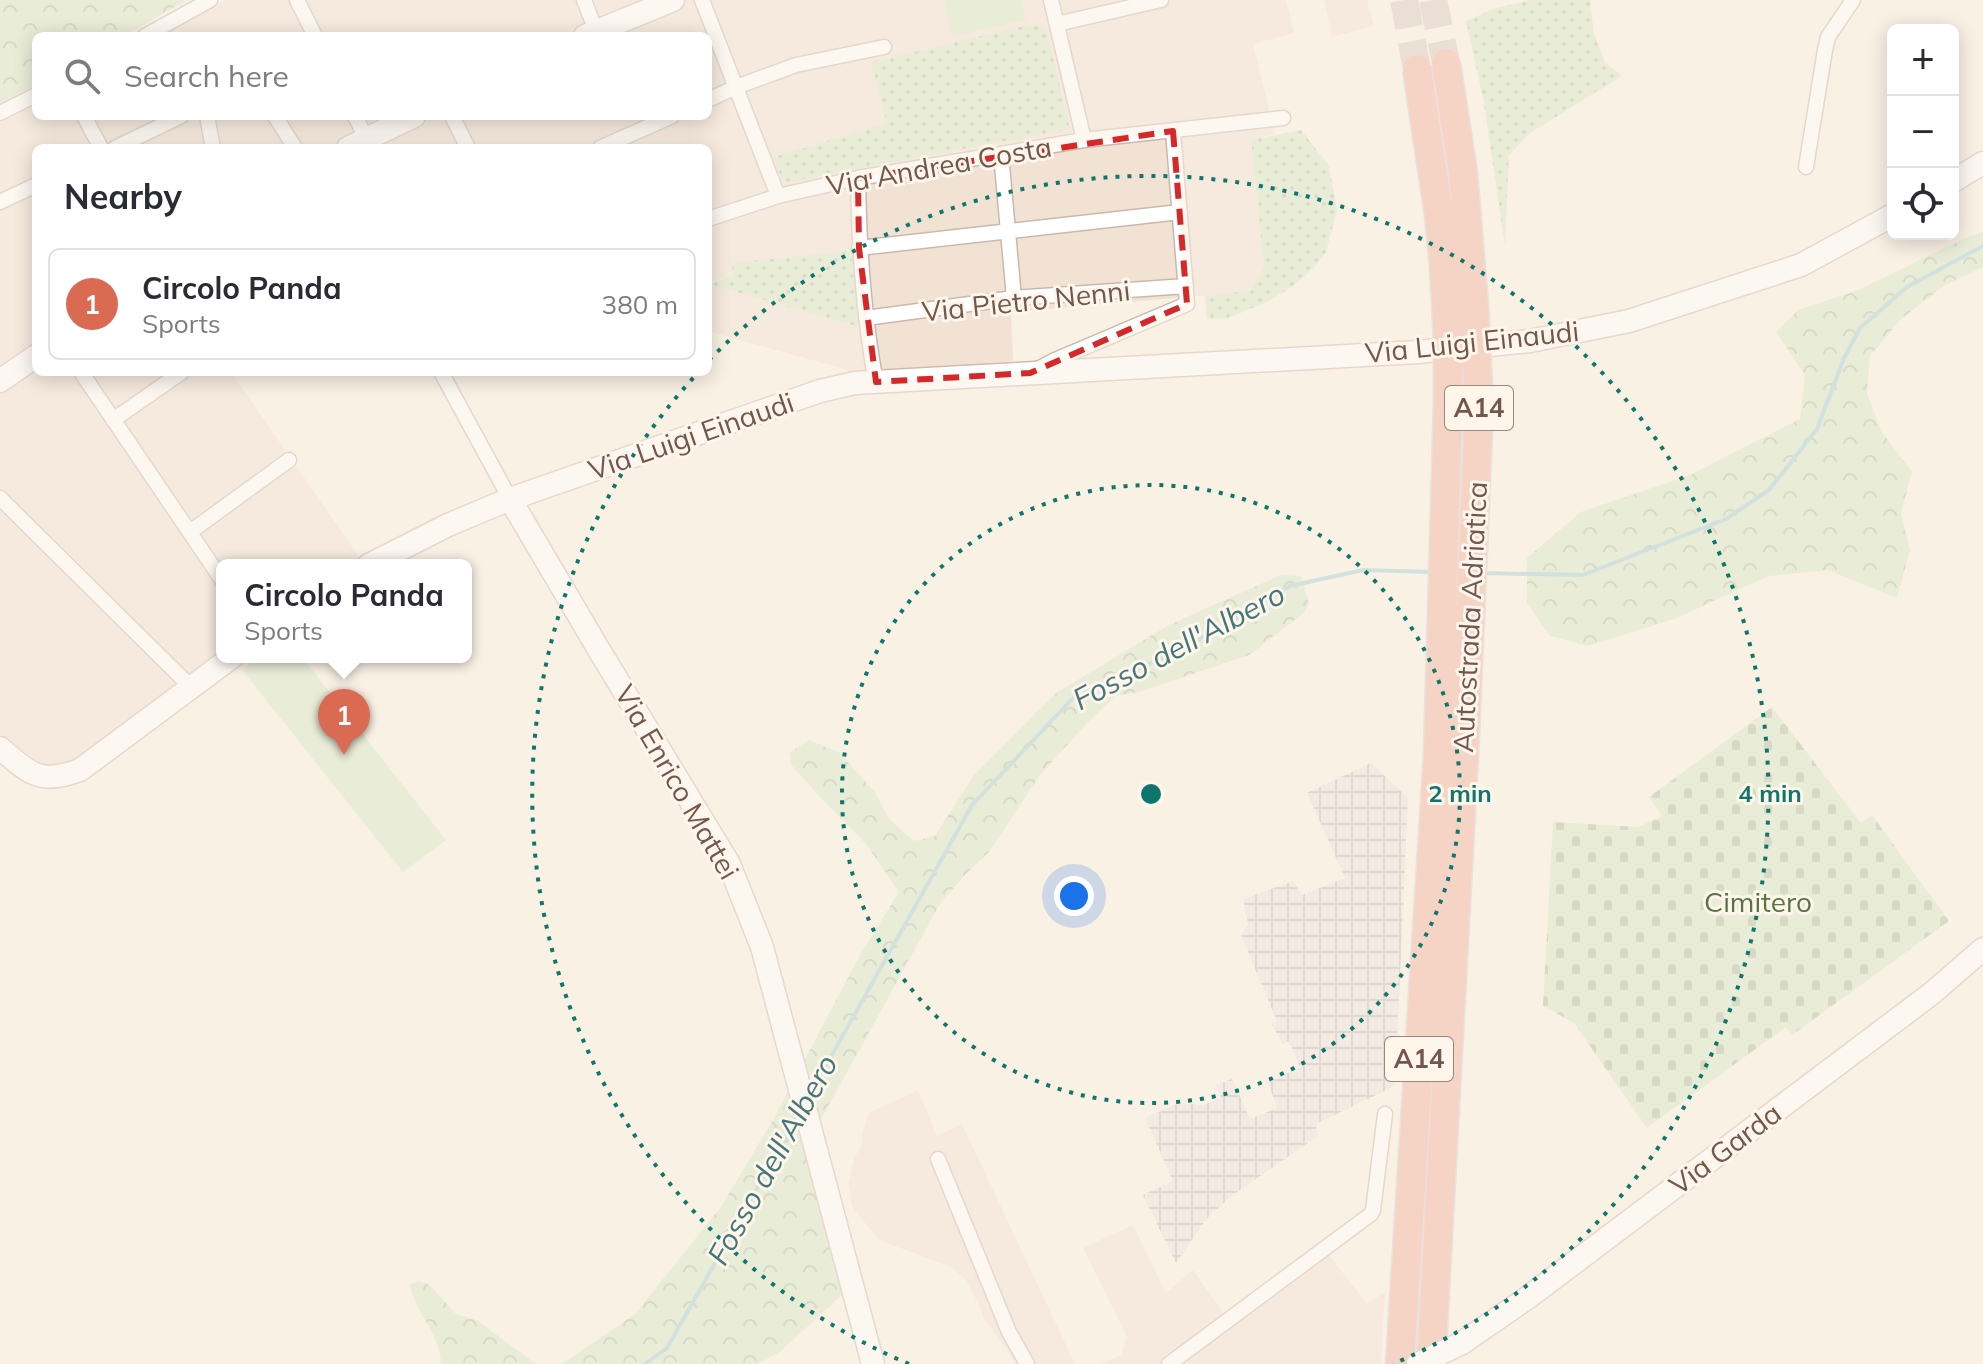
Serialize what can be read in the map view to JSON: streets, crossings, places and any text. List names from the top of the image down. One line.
{"streets":{"highway":["A14","Autostrada Adriatica"],"street":["Via Andrea Costa","Via Pietro Nenni","Via Luigi Einaudi","Via Enrico Mattei","Via Garda"]},"crossings":[["Via Pietro Nenni","Via Luigi Einaudi"],["Via Luigi Einaudi","Via Enrico Mattei"]],"water":["Fosso dell'Albero"],"parks":["Cimitero"],"page":{"map_buttons":["+","−"],"search":"Search here","heading":"Nearby","list":[{"mark":"1","name":"Circolo Panda","note":"Sports","value":"380 m"}],"popup":["Circolo Panda","Sports"],"pins":"1"},"rings":["2 min","4 min"]}
